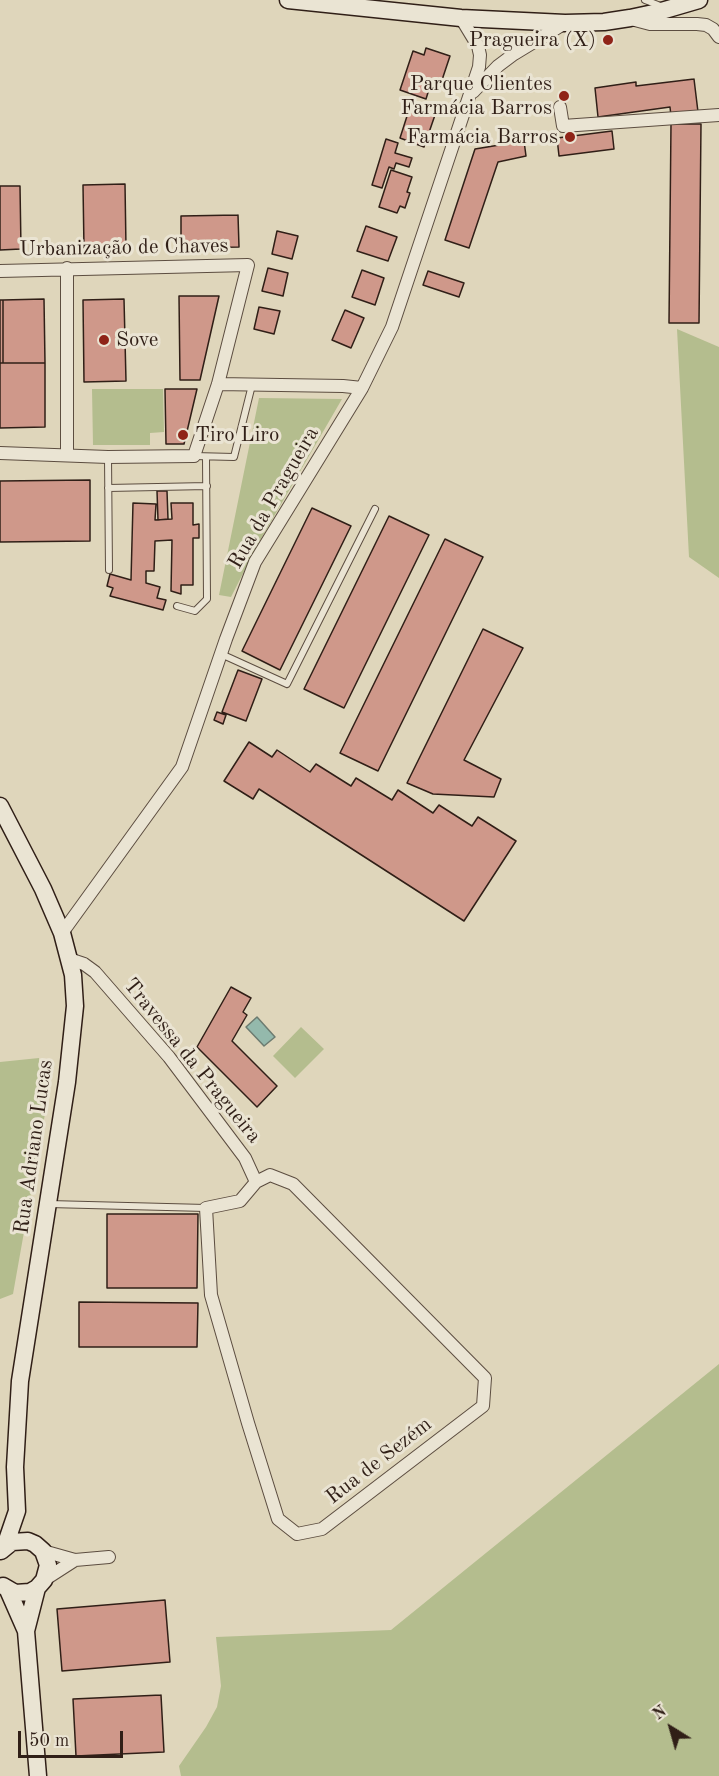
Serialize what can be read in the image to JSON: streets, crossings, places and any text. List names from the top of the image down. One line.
{"streets":{"street":["Urbanização de Chaves","Rua da Pragueira","Travessa da Pragueira","Rua Adriano Lucas","Rua de Sezém"]},"crossings":[["Rua da Pragueira","Rua Adriano Lucas"],["Travessa da Pragueira","Rua Adriano Lucas"],["Travessa da Pragueira","Rua de Sezém"]],"places":["Pragueira (X)","Parque Clientes Farmácia Barros","Farmácia Barros","Sove","Tiro Liro"],"scale_bar":"50 m","north":"top left"}
